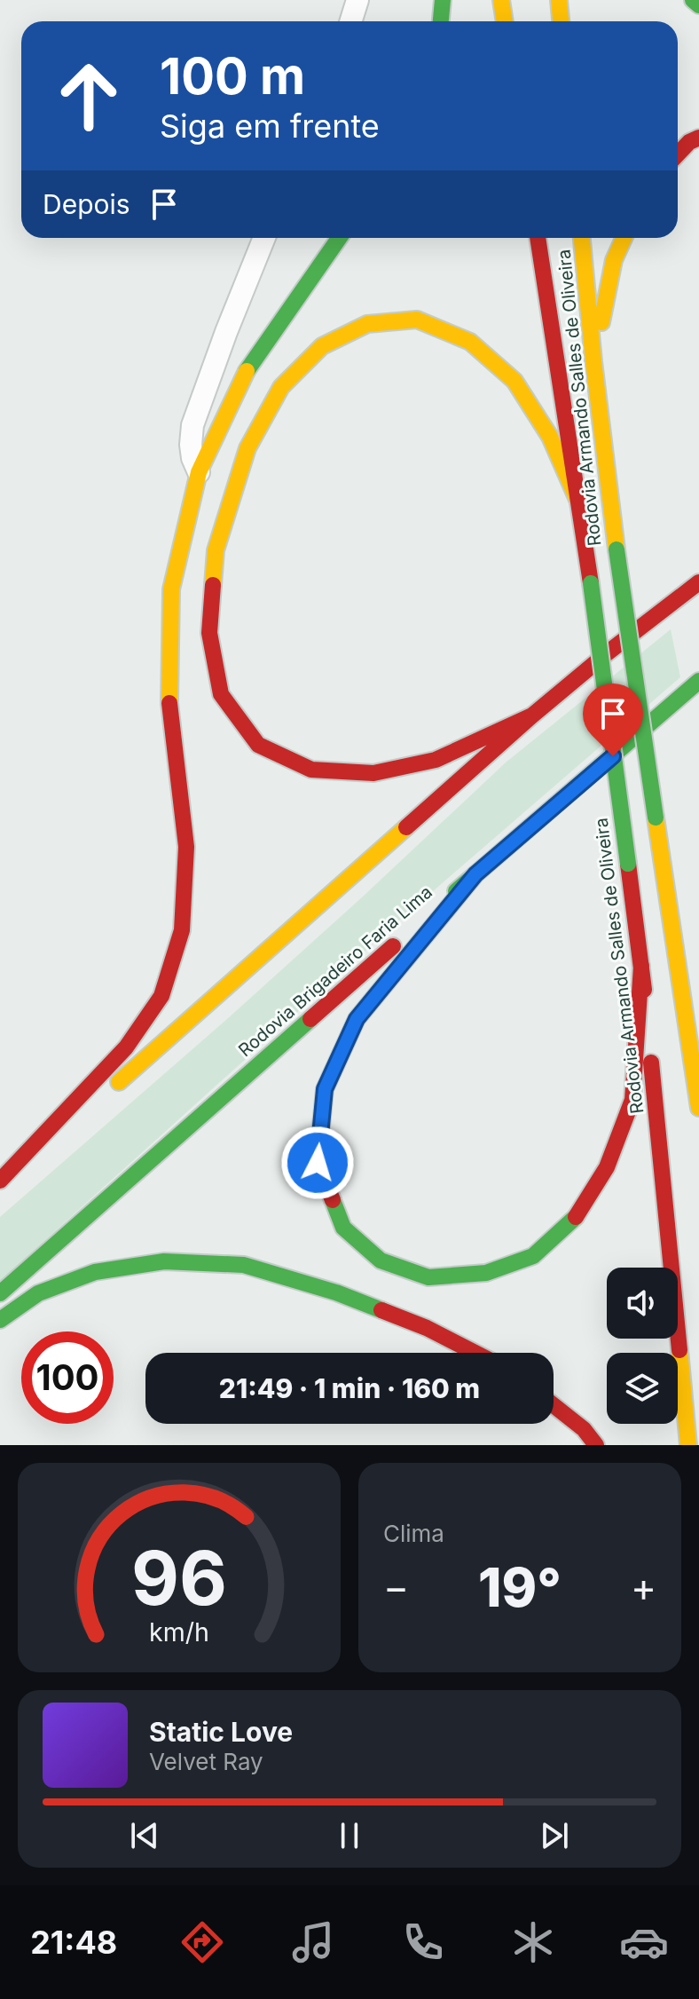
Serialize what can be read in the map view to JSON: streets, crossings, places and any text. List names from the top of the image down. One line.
{"streets":{"highway":["Rodovia Armando Salles de Oliveira","Rodovia Brigadeiro Faria Lima"]},"page":{"turn":["100 m","Siga em frente"],"then":"Depois","limit":"100","trip":"21:49 · 1 min · 160 m","tile":"Clima","heat":["−","19°","+"],"song":["Static Love","Velvet Ray"],"tabs":"21:48","gauge":["96","km/h"]}}
